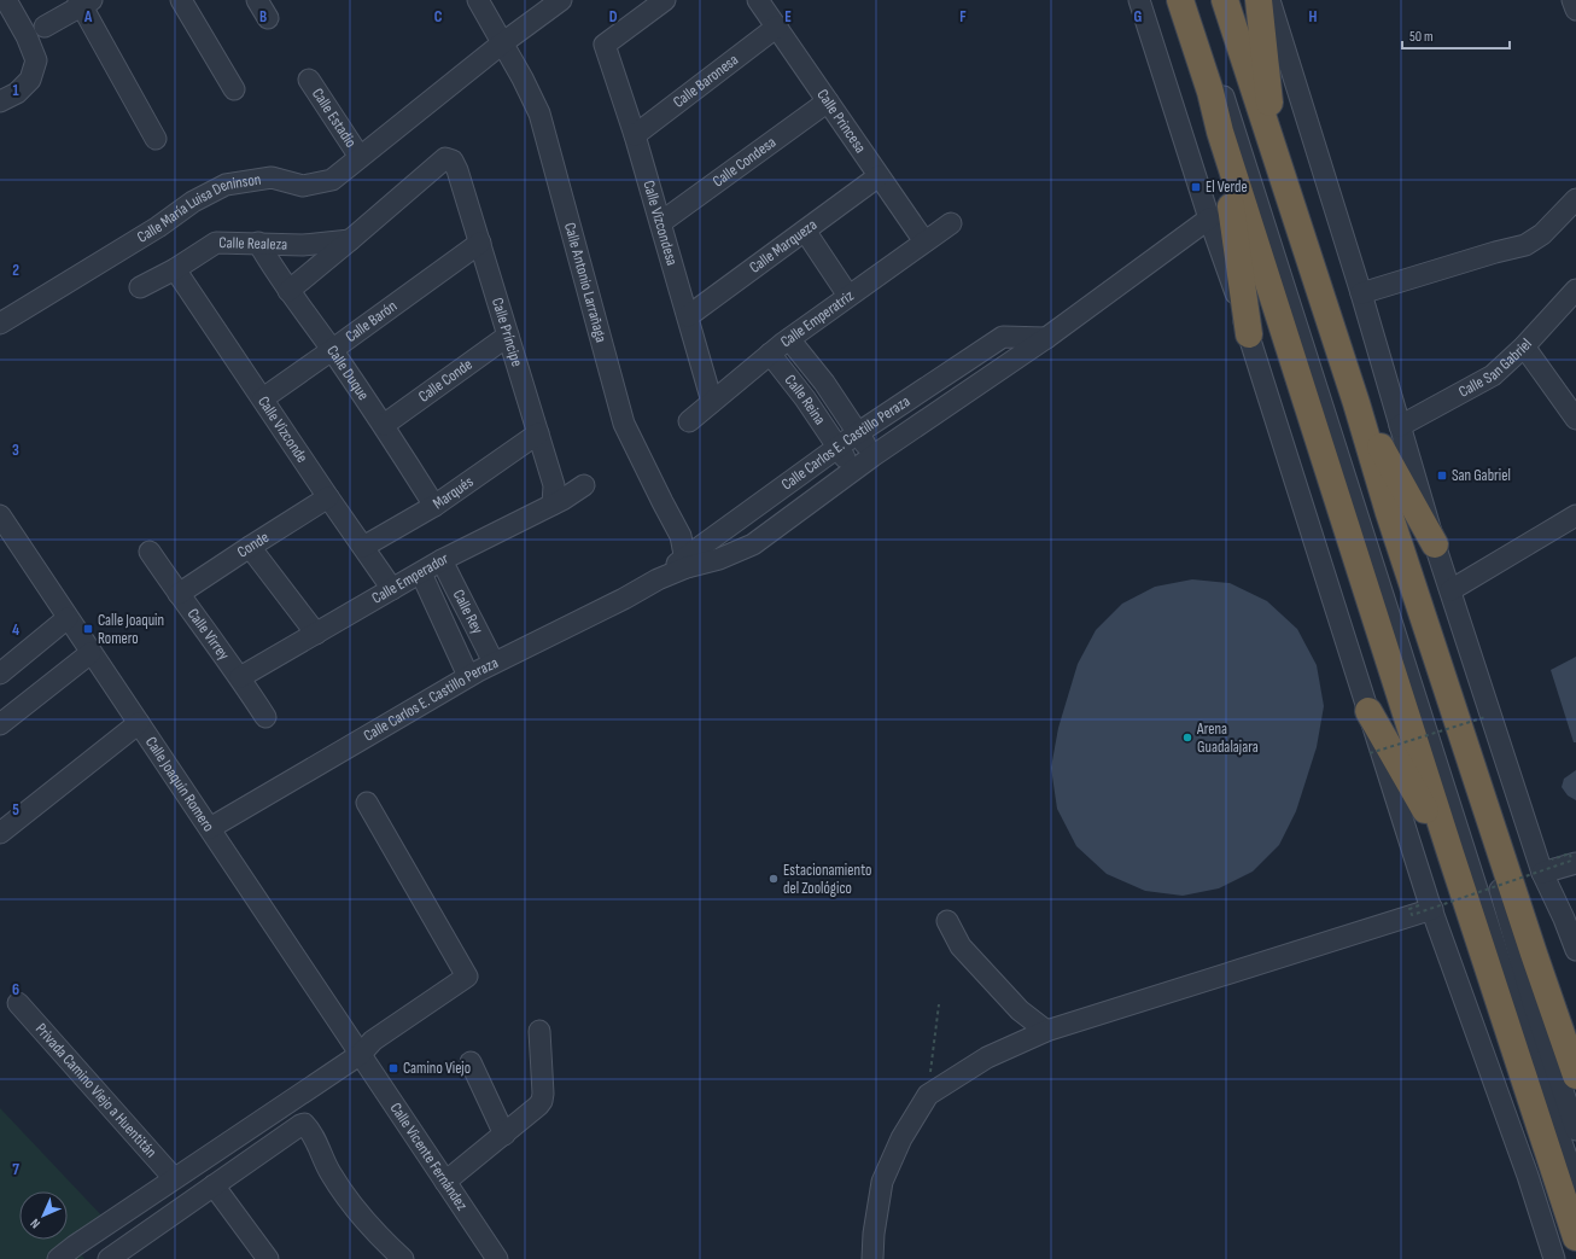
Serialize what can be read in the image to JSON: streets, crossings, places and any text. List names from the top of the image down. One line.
{"streets":{"street":["Calle Baronesa","Calle Estadio","Calle Princesa","Calle Condesa","Calle María Luisa Deninson","Calle Vizcondesa","Calle Realeza","Calle Marqueza","Calle Antonio Larrañaga","Calle Emperatriz","Calle Barón","Calle Príncipe","Calle San Gabriel","Calle Duque","Calle Conde","Calle Reina","Calle Vizconde","Calle Carlos E. Castillo Peraza","Marqués","Conde","Calle Emperador","Calle Rey","Calle Virrey","Calle Joaquín Romero","Privada Camino Viejo a Huentitán","Calle Vicente Fernández"]},"crossings":[["Calle Baronesa","Calle Princesa"],["Calle Baronesa","Calle Vizcondesa"],["Calle Estadio","Calle María Luisa Deninson"],["Calle Princesa","Calle Condesa"],["Calle Princesa","Calle Marqueza"],["Calle Princesa","Calle Emperatriz"],["Calle Condesa","Calle Vizcondesa"],["Calle María Luisa Deninson","Calle Antonio Larrañaga"],["Calle Vizcondesa","Calle Marqueza"],["Calle Vizcondesa","Calle Emperatriz"],["Calle Realeza","Calle Príncipe"],["Calle Realeza","Calle Duque"],["Calle Realeza","Calle Vizconde"],["Calle Antonio Larrañaga","Calle Carlos E. Castillo Peraza"],["Calle Emperatriz","Calle Reina"],["Calle Barón","Calle Príncipe"],["Calle Barón","Calle Duque"],["Calle Barón","Calle Vizconde"],["Calle Príncipe","Calle Conde"],["Calle Príncipe","Marqués"],["Calle Príncipe","Calle Emperador"],["Calle Duque","Calle Conde"],["Calle Duque","Marqués"],["Calle Reina","Calle Carlos E. Castillo Peraza"],["Calle Vizconde","Marqués"],["Calle Vizconde","Conde"],["Calle Vizconde","Calle Emperador"],["Calle Carlos E. Castillo Peraza","Calle Rey"],["Calle Carlos E. Castillo Peraza","Calle Joaquín Romero"],["Conde","Calle Virrey"],["Calle Emperador","Calle Rey"],["Calle Emperador","Calle Virrey"],["Calle Joaquín Romero","Calle Vicente Fernández"]],"places":{"transit":["El Verde","San Gabriel","Calle Joaquin Romero","Camino Viejo"],"other":["Arena Guadalajara","Estacionamiento del Zoológico"]},"scale_bar":"50 m","north":"bottom left","grid":{"columns":["A","B","C","D","E","F","G","H"],"rows":["1","2","3","4","5","6","7"]}}
